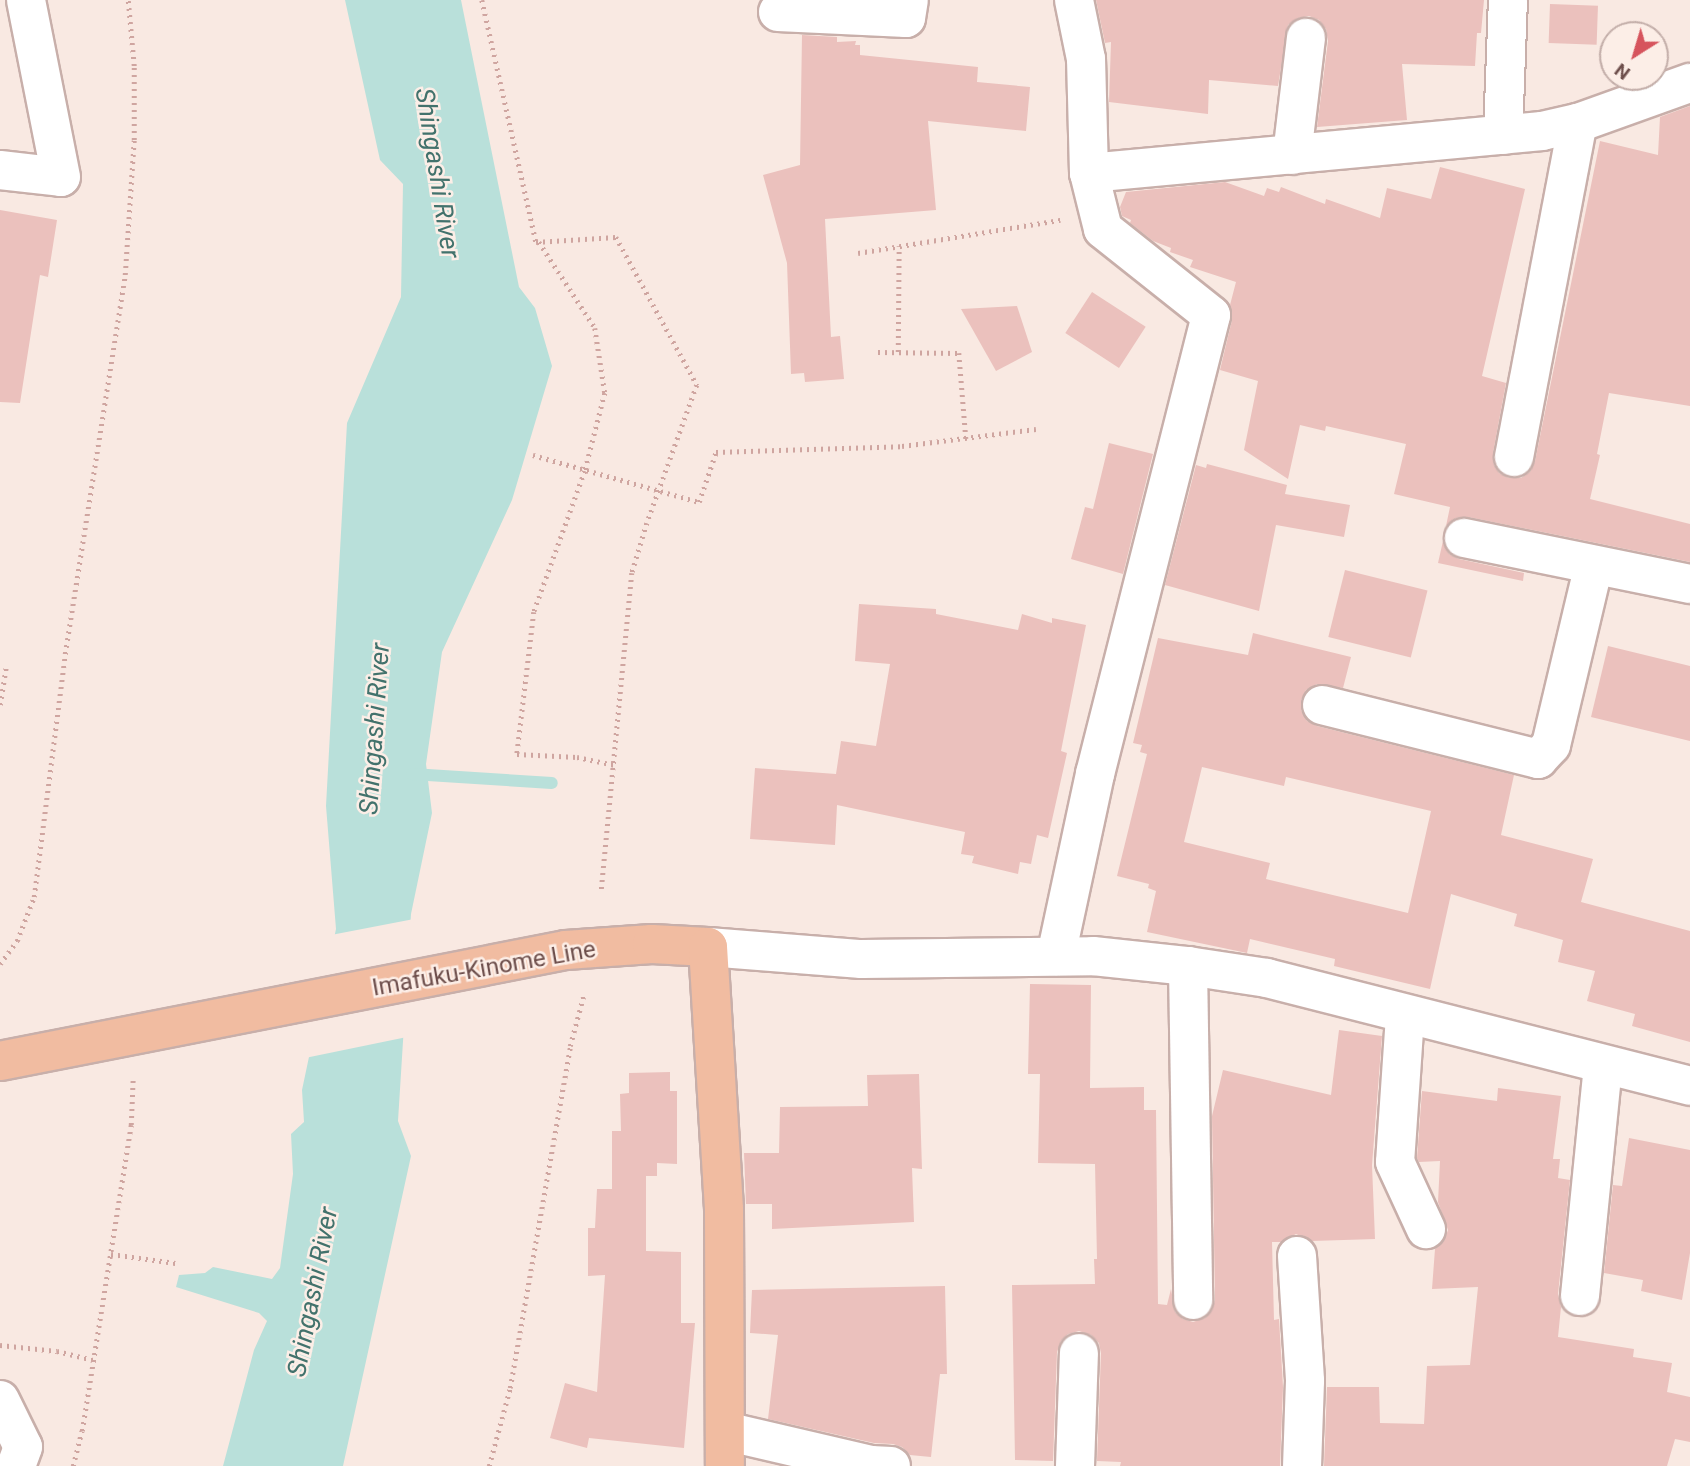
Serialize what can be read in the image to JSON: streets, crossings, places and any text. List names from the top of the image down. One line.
{"streets":{"main road":["Imafuku-Kinome Line"]},"water":["Shingashi River"],"north":"bottom left"}
